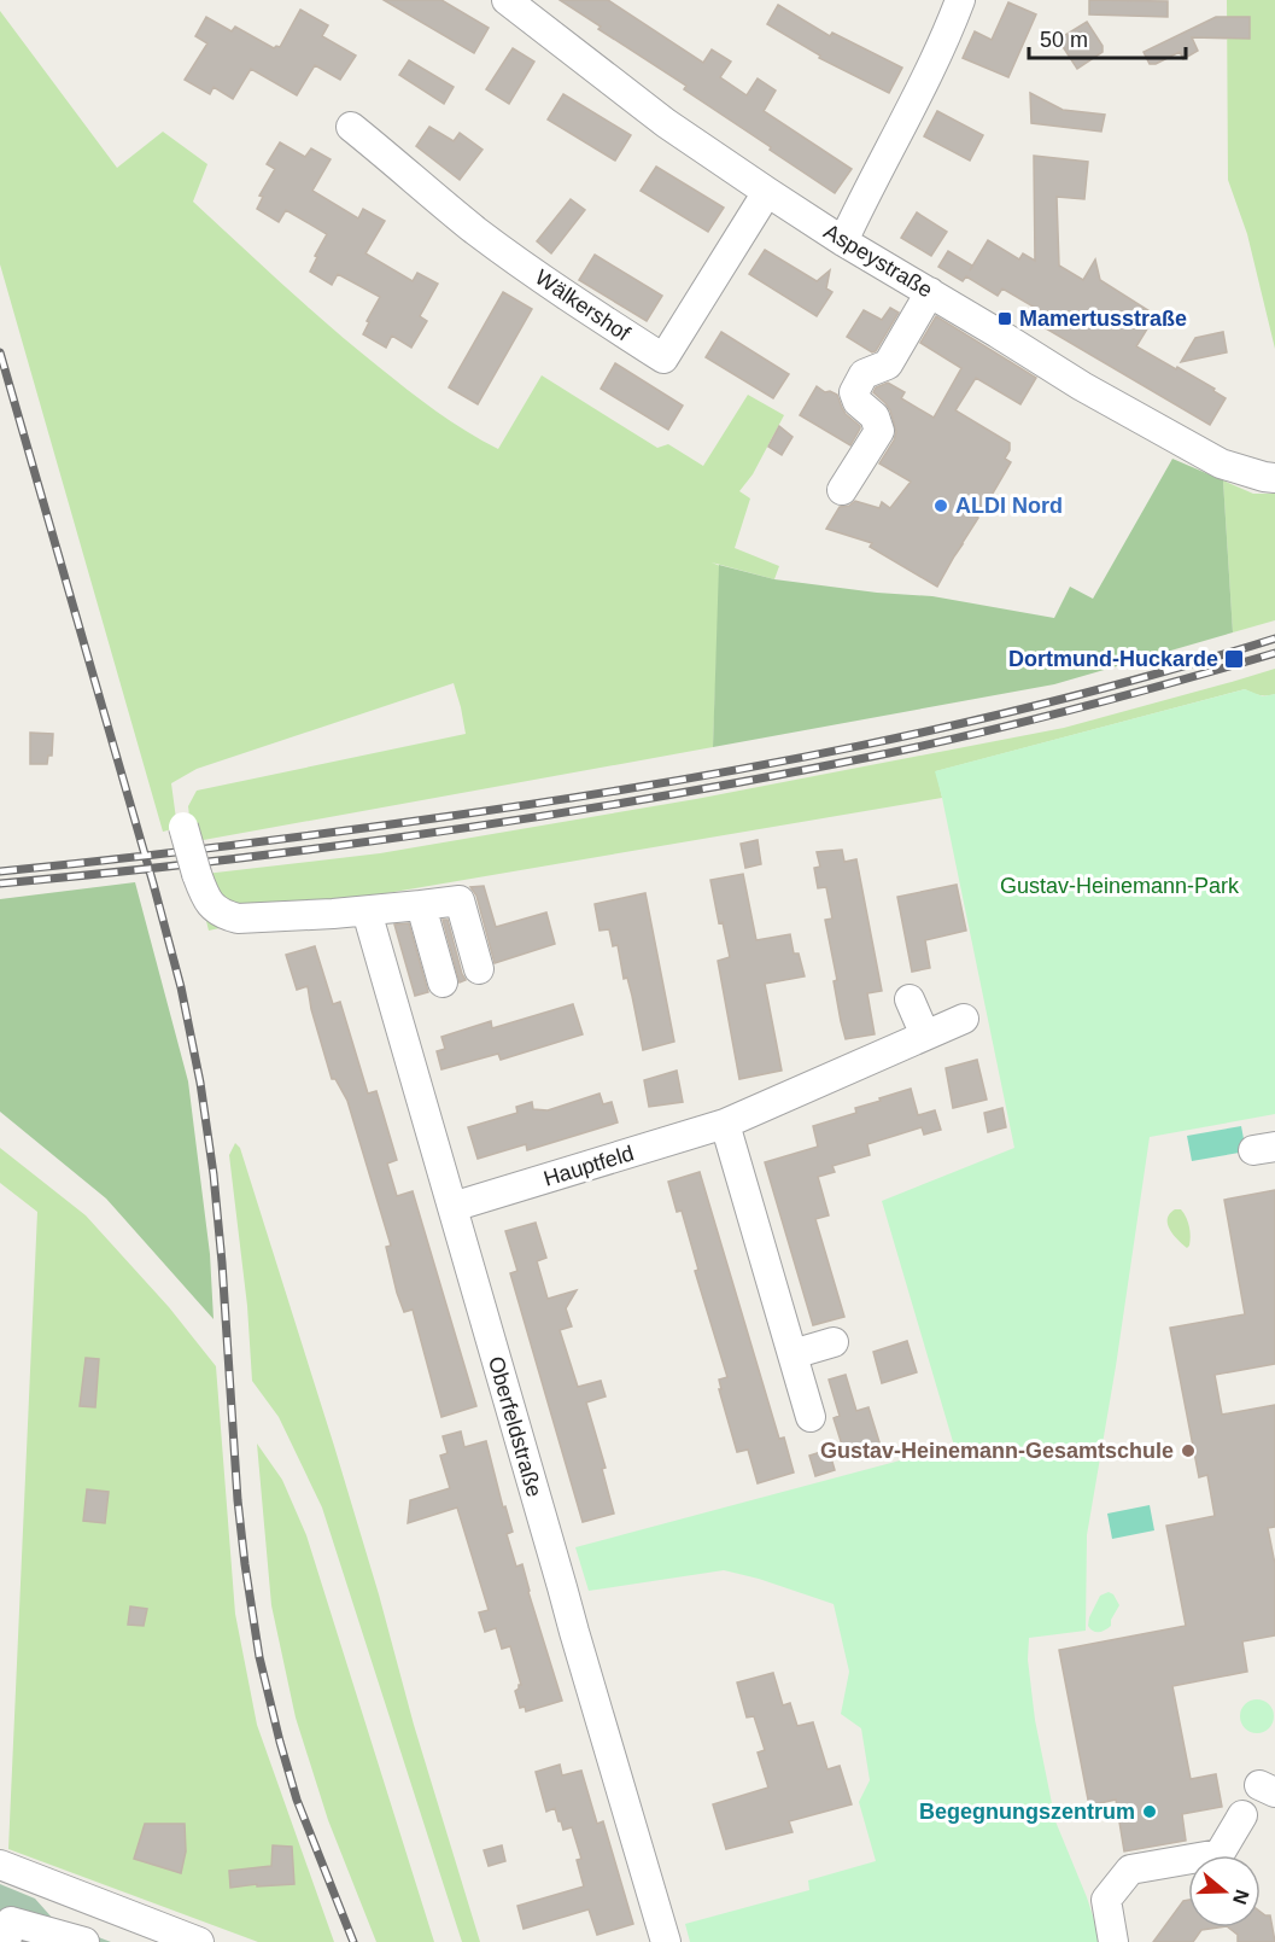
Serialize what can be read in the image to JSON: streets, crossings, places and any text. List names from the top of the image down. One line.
{"streets":{"street":["Aspeystraße","Wälkershof","Hauptfeld","Oberfeldstraße"]},"crossings":[["Aspeystraße","Wälkershof"],["Hauptfeld","Oberfeldstraße"]],"parks":["Gustav-Heinemann-Park"],"places":{"transit":["Mamertusstraße","Dortmund-Huckarde"],"other":["ALDI Nord","Gustav-Heinemann-Gesamtschule","Begegnungszentrum"]},"scale_bar":"50 m","north":"right"}
